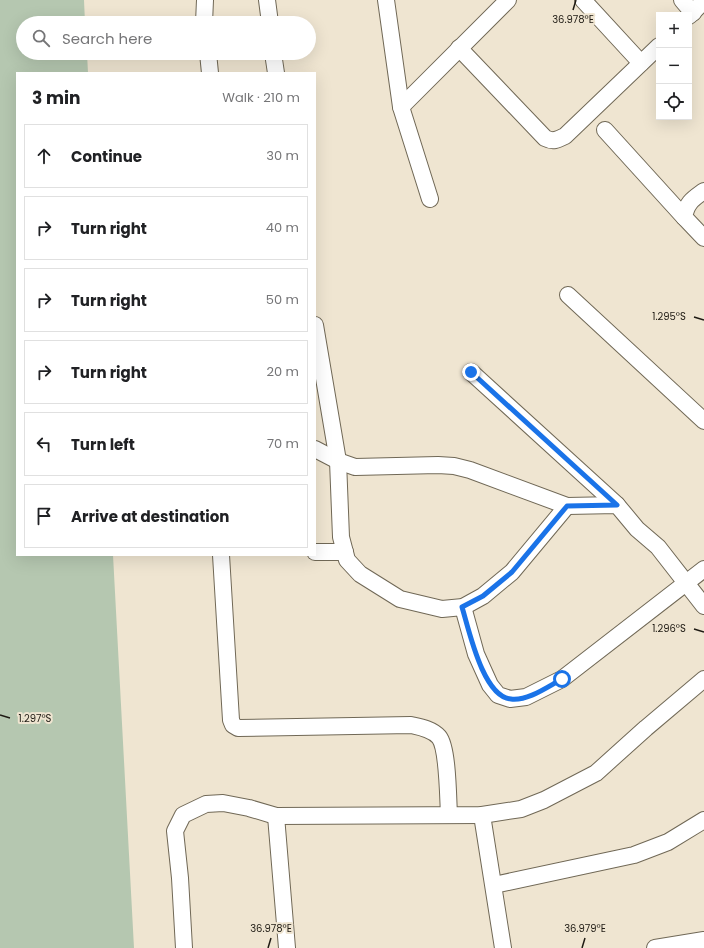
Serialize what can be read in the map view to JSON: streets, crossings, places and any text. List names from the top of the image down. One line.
{"page":{"map_buttons":["+","−"],"search":"Search here","heading":["3 min","Walk · 210 m"],"list":[["Continue","30 m"],["Turn right","40 m"],["Turn right","50 m"],["Turn right","20 m"],["Turn left","70 m"],"Arrive at destination"]},"coordinates":["36.978°E","1.295°S","1.296°S","1.297°S","36.979°E"]}
